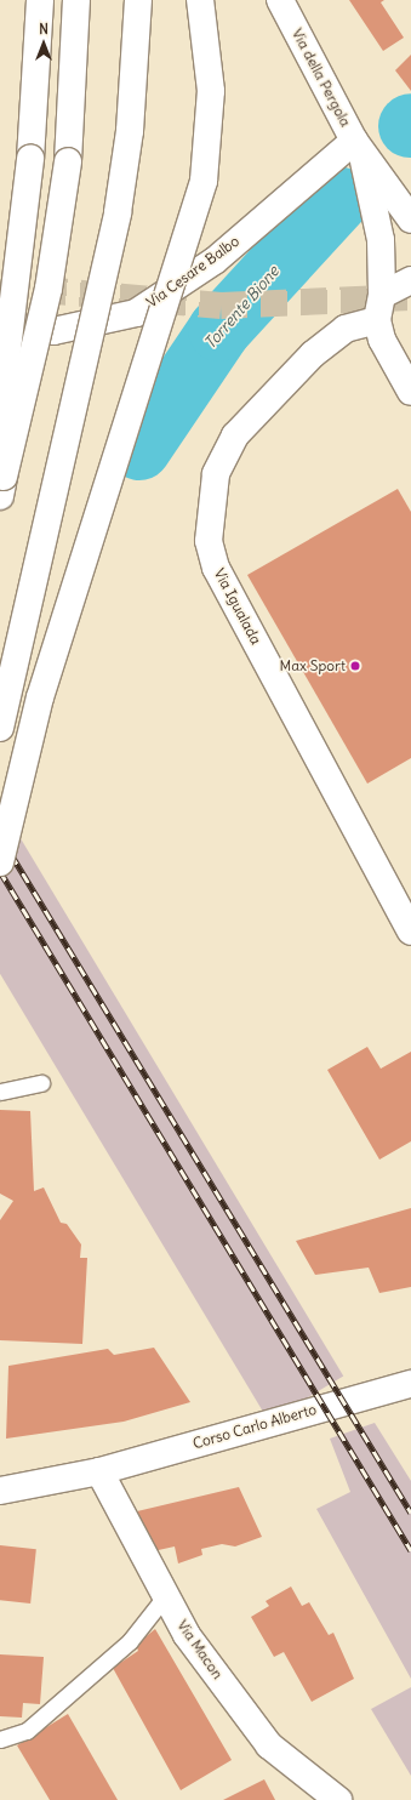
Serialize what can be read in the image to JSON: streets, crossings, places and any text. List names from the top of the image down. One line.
{"streets":{"main road":["Via della Pergola","Via Cesare Balbo","Via Igualada","Corso Carlo Alberto","Via Macon"]},"crossings":[["Via della Pergola","Via Cesare Balbo"],["Via della Pergola","Via Igualada"],["Corso Carlo Alberto","Via Macon"]],"water":["Torrente Bione"],"places":["Max Sport"],"north":"top"}
